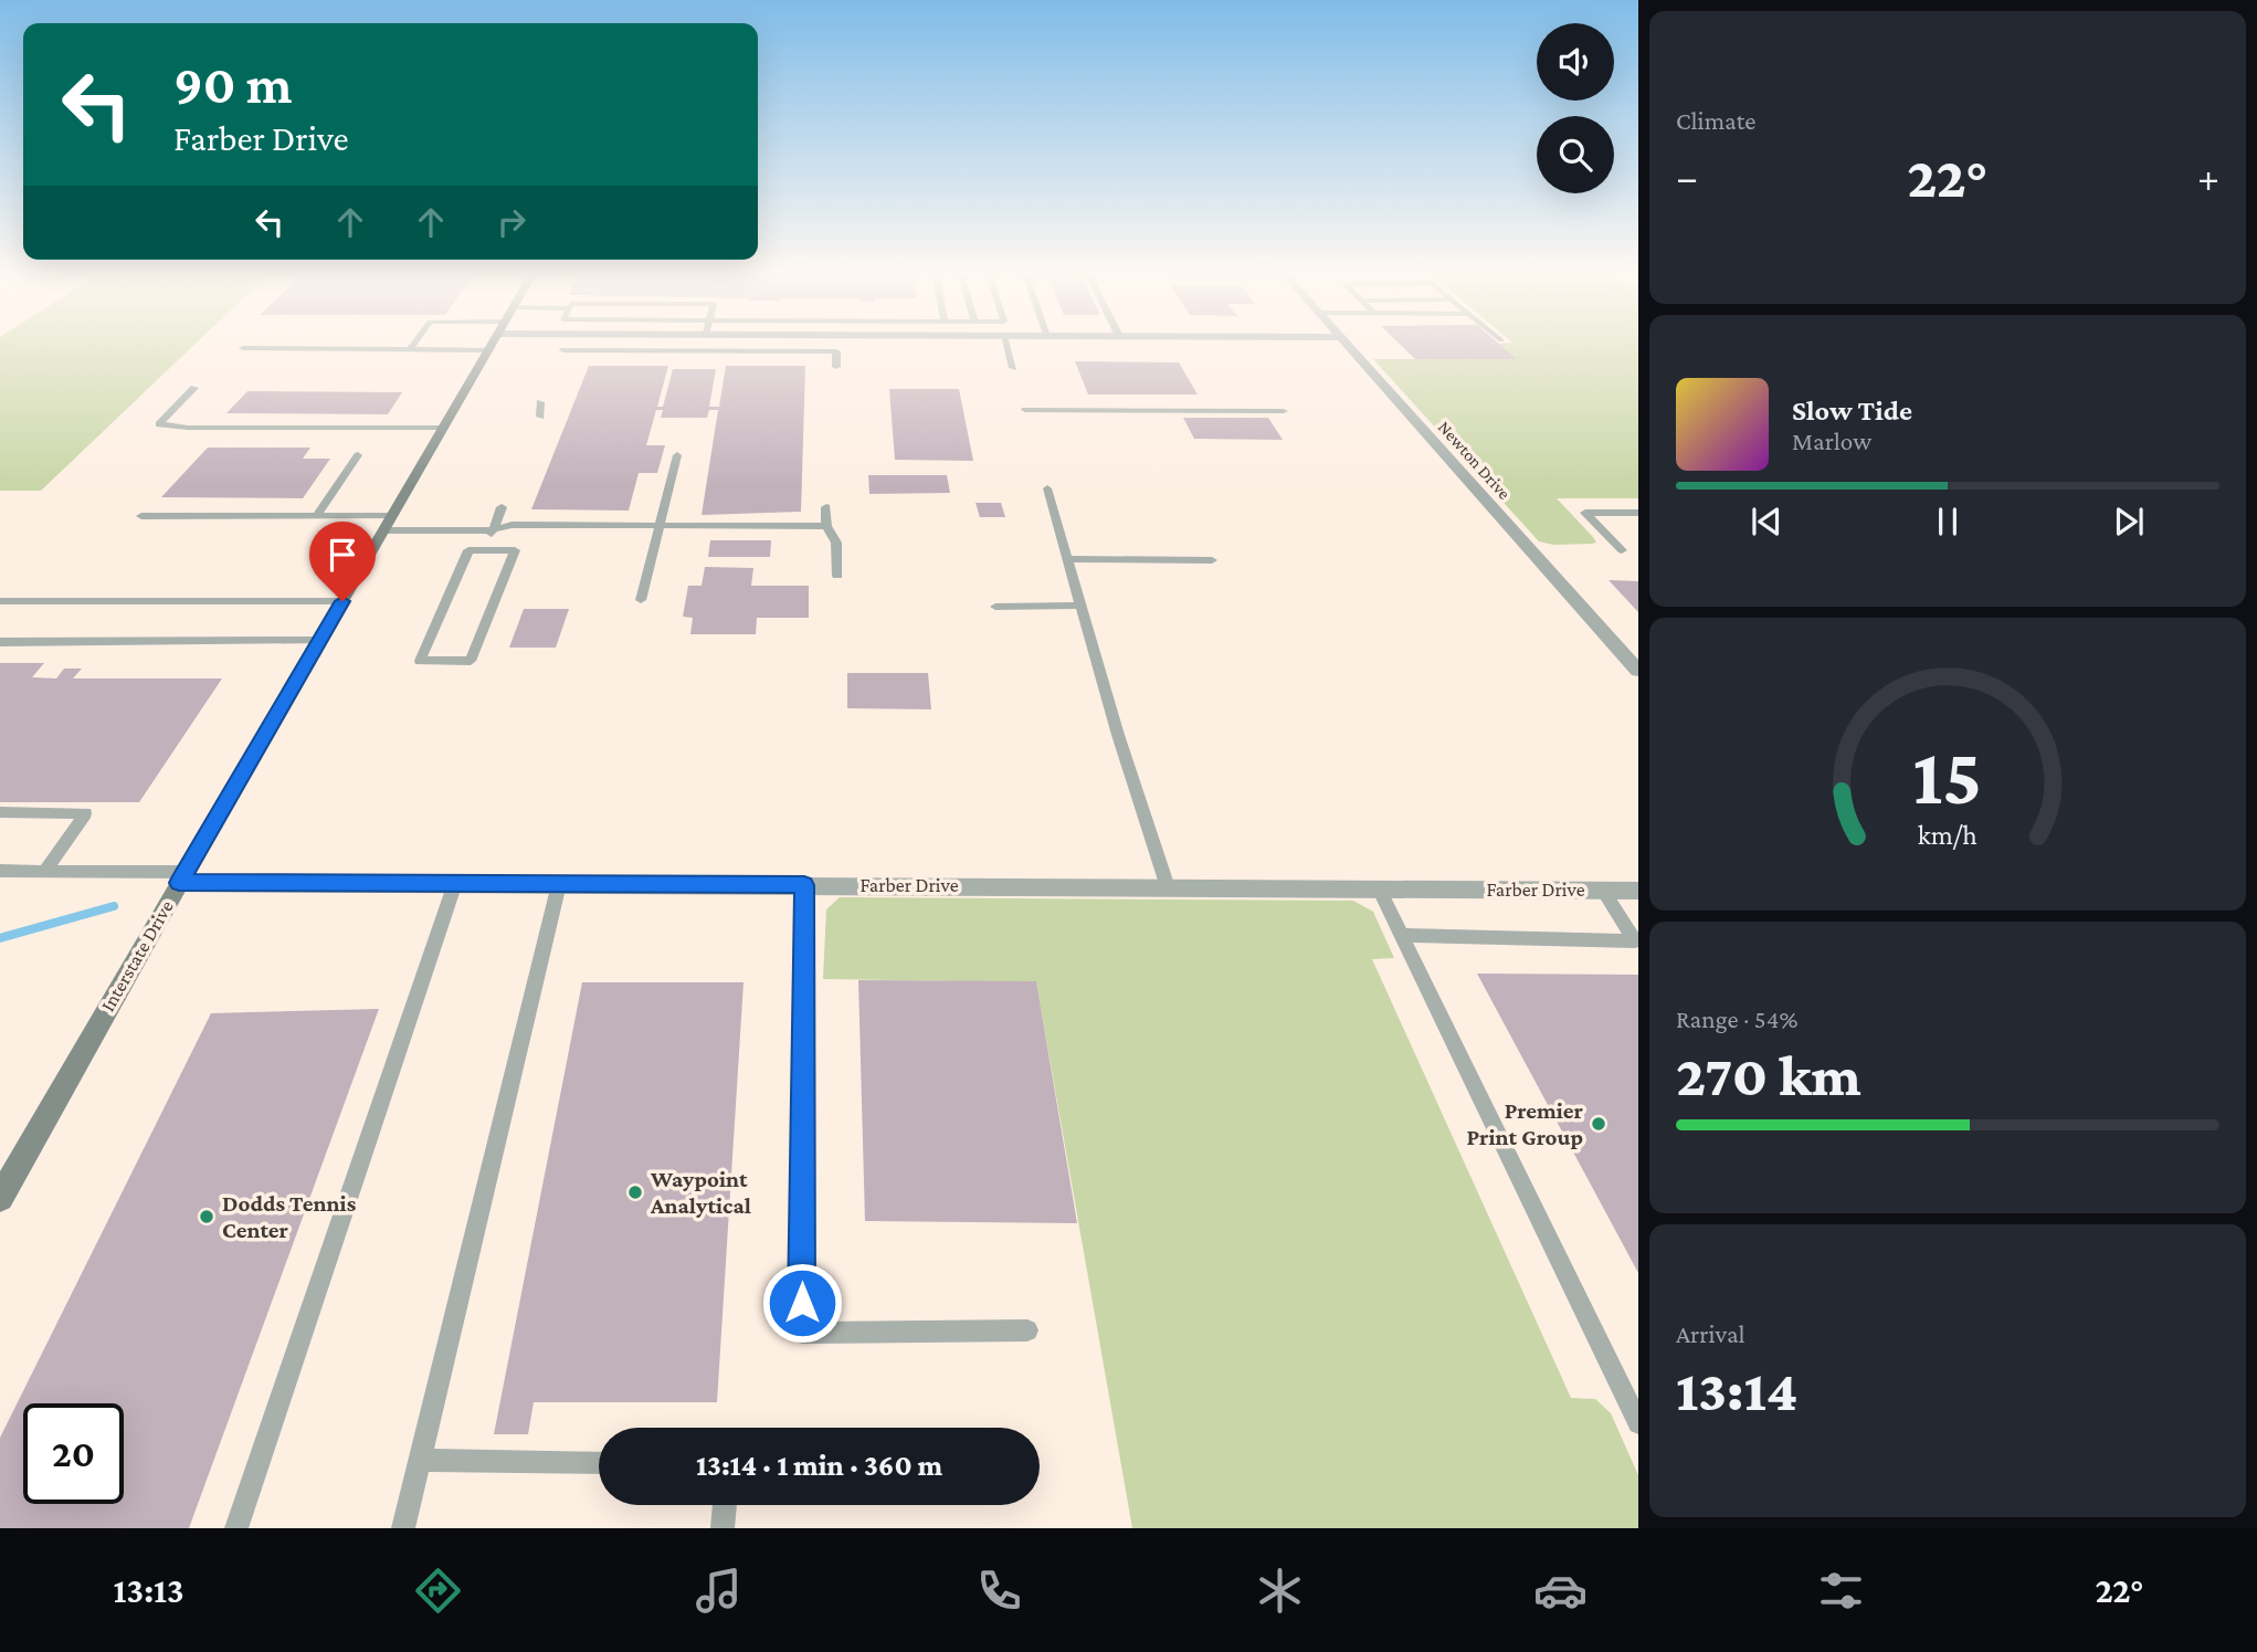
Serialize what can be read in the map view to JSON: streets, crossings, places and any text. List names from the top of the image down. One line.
{"streets":{"main road":["Interstate Drive"],"street":["Newton Drive","Farber Drive"]},"crossings":[["Farber Drive","Interstate Drive"]],"places":["Premier Print Group","Waypoint Analytical","Dodds Tennis Center"],"page":{"tile":["Climate",["Range · 54%","270 km"],["Arrival","13:14"]],"turn":["90 m","Farber Drive"],"heat":["−","22°","+"],"song":["Slow Tide","Marlow"],"limit":"20","trip":"13:14 · 1 min · 360 m","tabs":["13:13","22°"],"gauge":["15","km/h"]}}
